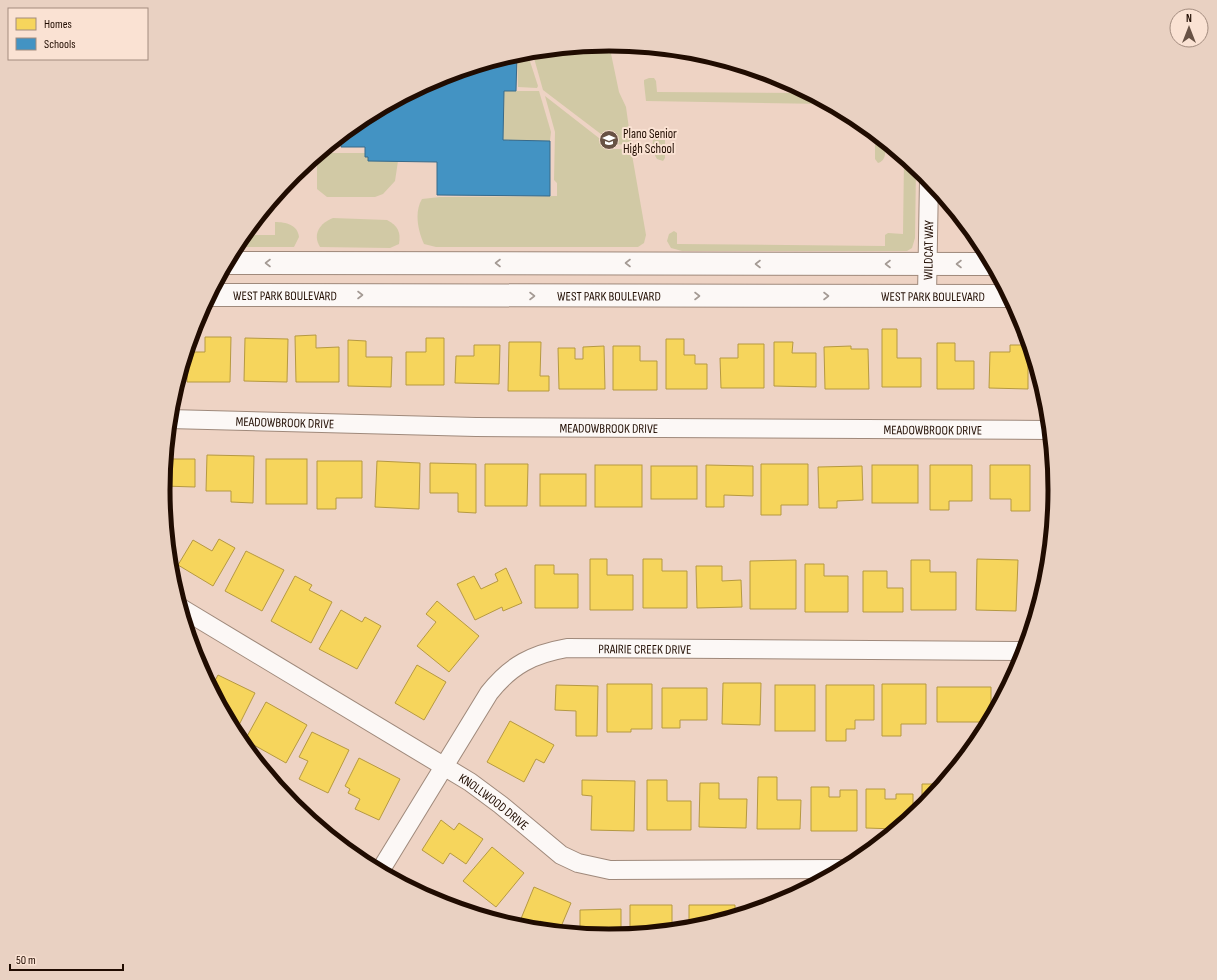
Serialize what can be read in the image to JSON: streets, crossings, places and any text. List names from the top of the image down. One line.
{"streets":{"main road":["WEST PARK BOULEVARD"],"street":["WILDCAT WAY","MEADOWBROOK DRIVE","PRAIRIE CREEK DRIVE","KNOLLWOOD DRIVE"]},"crossings":[["WILDCAT WAY","WEST PARK BOULEVARD"],["PRAIRIE CREEK DRIVE","KNOLLWOOD DRIVE"]],"places":{"school or university":["Plano Senior High School"]},"legend":["Homes","Schools"],"scale_bar":"50 m","north":"top"}
